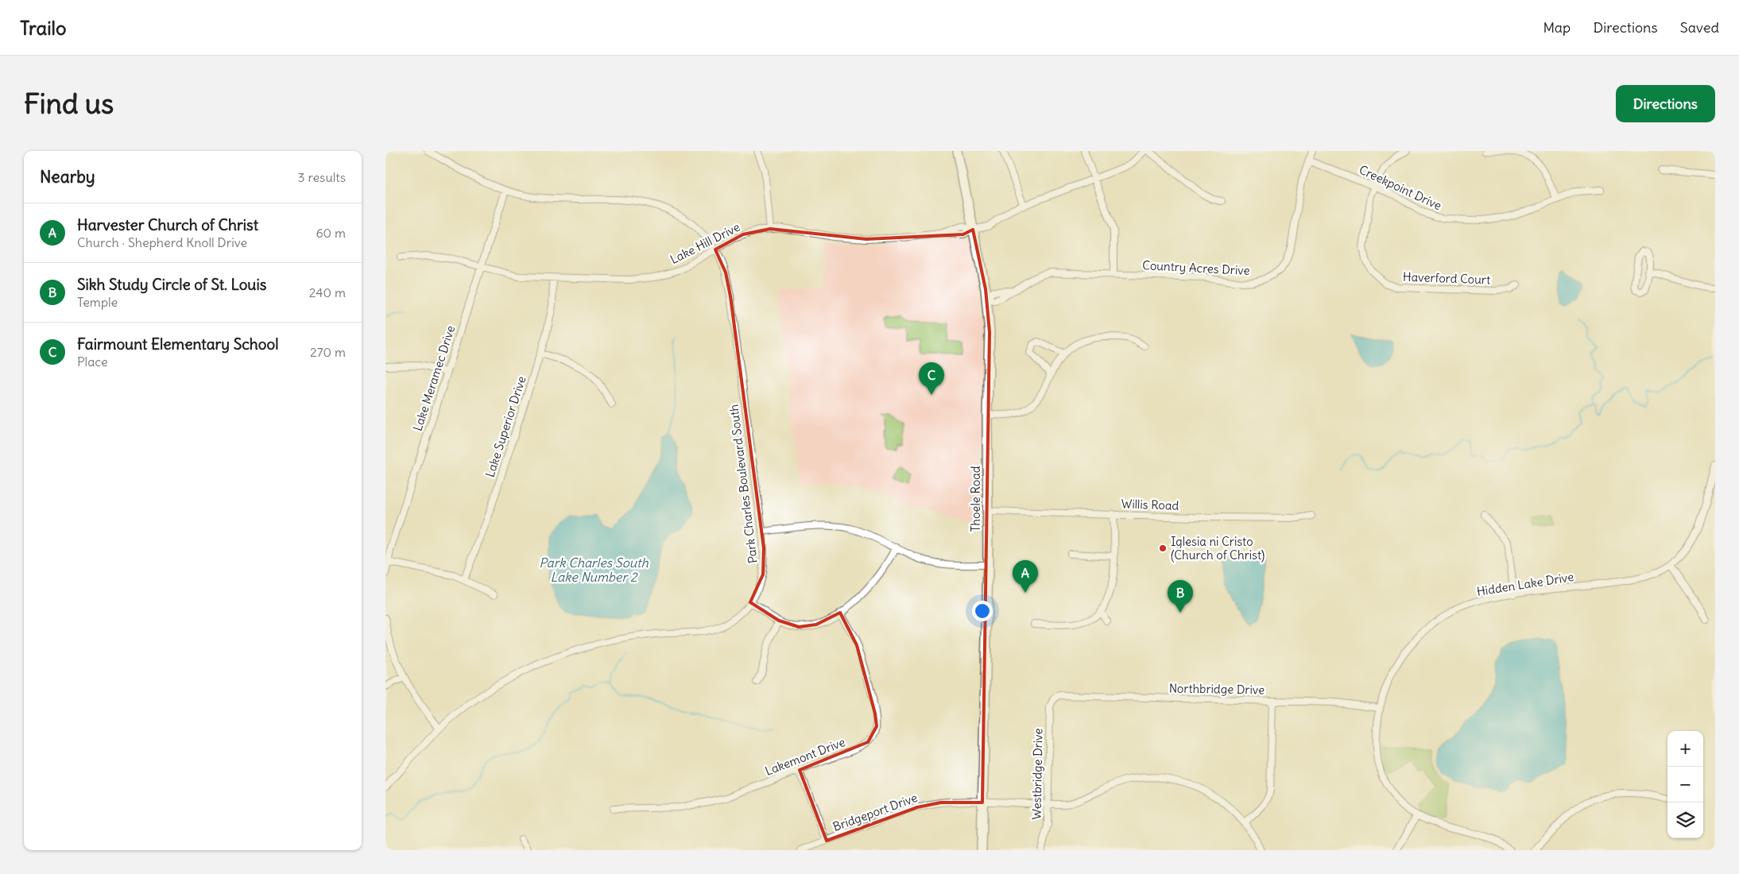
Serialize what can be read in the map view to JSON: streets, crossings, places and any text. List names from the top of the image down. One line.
{"streets":{"main road":["Thoele Road"],"street":["Creekpoint Drive","Lake Hill Drive","Country Acres Drive","Haverford Court","Lake Meramec Drive","Lake Superior Drive","Park Charles Boulevard South","Willis Road","Hidden Lake Drive","Northbridge Drive","Lakemont Drive","Westbridge Drive","Bridgeport Drive"]},"crossings":[["Creekpoint Drive","Country Acres Drive"],["Creekpoint Drive","Haverford Court"],["Lake Hill Drive","Lake Meramec Drive"],["Lake Hill Drive","Lake Superior Drive"],["Lake Hill Drive","Park Charles Boulevard South"],["Lake Hill Drive","Thoele Road"],["Country Acres Drive","Thoele Road"],["Lake Meramec Drive","Park Charles Boulevard South"],["Thoele Road","Willis Road"],["Thoele Road","Bridgeport Drive"],["Hidden Lake Drive","Northbridge Drive"],["Northbridge Drive","Westbridge Drive"],["Westbridge Drive","Bridgeport Drive"]],"water":["Park Charles South Lake Number 2"],"places":["Iglesia ni Cristo (Church of Christ)"],"page":{"header":"Trailo","nav":["Map","Directions","Saved"],"buttons":"Directions","title":"Find us","heading":["Nearby","3 results"],"list":[{"mark":"A","name":"Harvester Church of Christ","note":"Church · Shepherd Knoll Drive","value":"60 m"},{"mark":"B","name":"Sikh Study Circle of St. Louis","note":"Temple","value":"240 m"},{"mark":"C","name":"Fairmount Elementary School","note":"Place","value":"270 m"}],"pins":["C","A","B"],"map_buttons":["+","−"]}}
